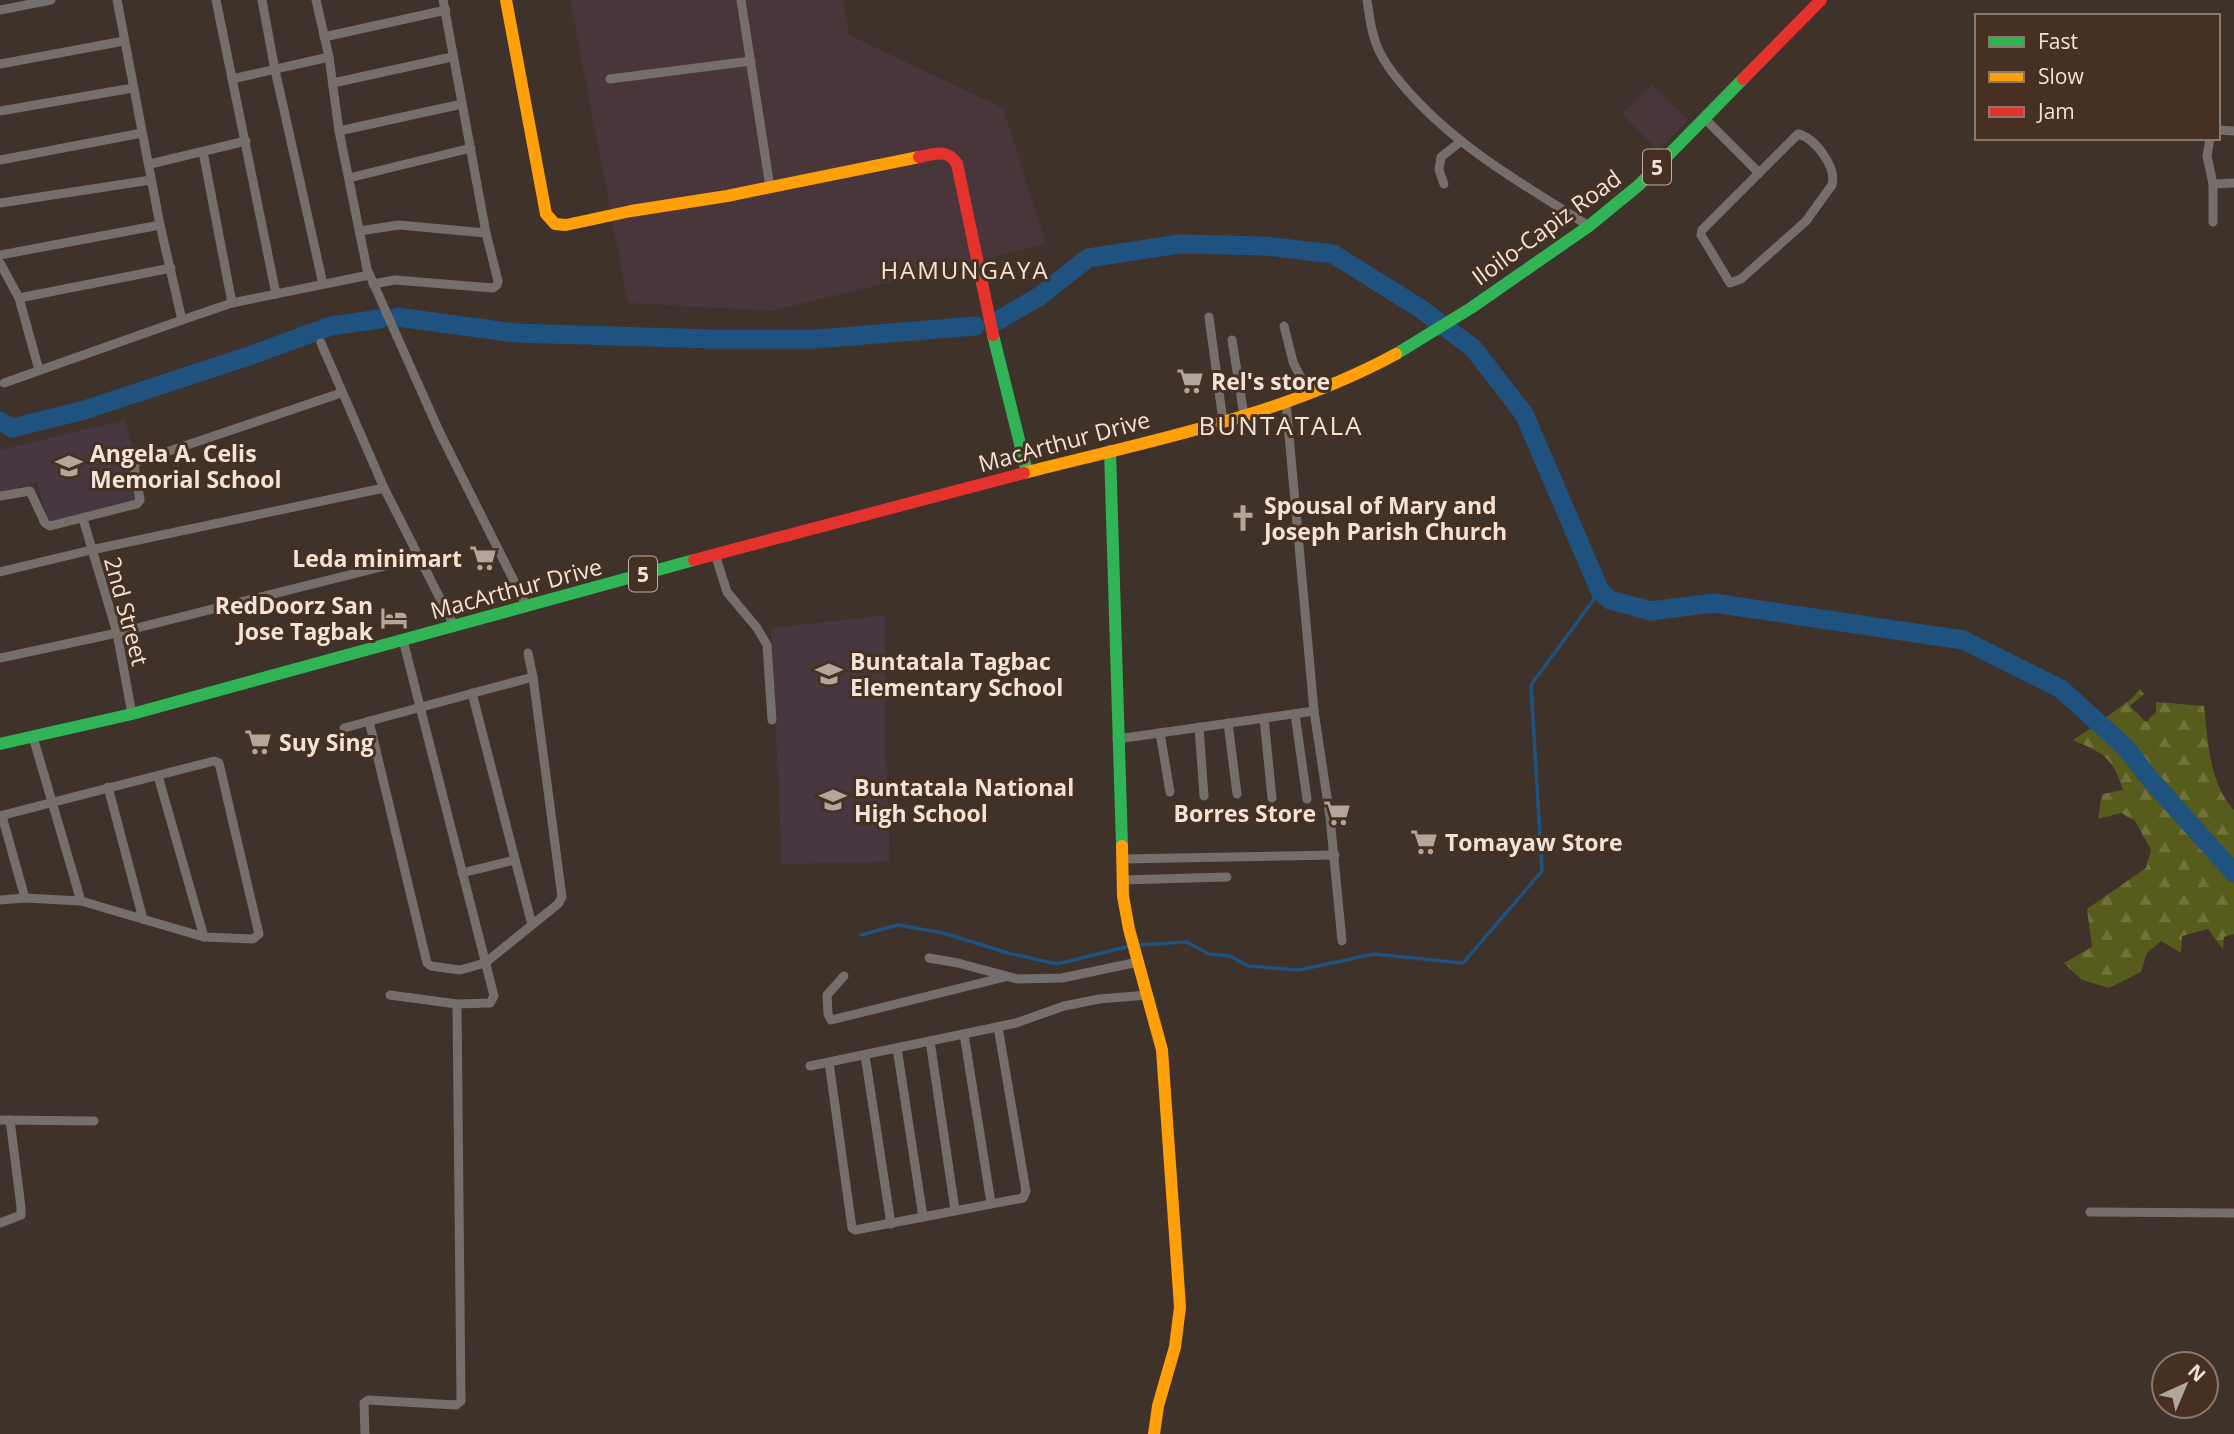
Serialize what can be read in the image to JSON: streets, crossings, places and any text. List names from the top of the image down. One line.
{"streets":{"main road":["5","Iloilo-Capiz Road","MacArthur Drive"],"street":["2nd Street"]},"crossings":[["Iloilo-Capiz Road","MacArthur Drive"],["MacArthur Drive","2nd Street"]],"districts":["HAMUNGAYA","BUNTATALA"],"places":{"supermarket":["Rel's store","Leda minimart","Suy Sing","Borres Store","Tomayaw Store"],"school or university":["Angela A. Celis Memorial School","Buntatala Tagbac Elementary School","Buntatala National High School"],"church":["Spousal of Mary and Joseph Parish Church"],"hotel":["RedDoorz San Jose Tagbak"]},"legend":["Fast","Slow","Jam"],"north":"top right"}
